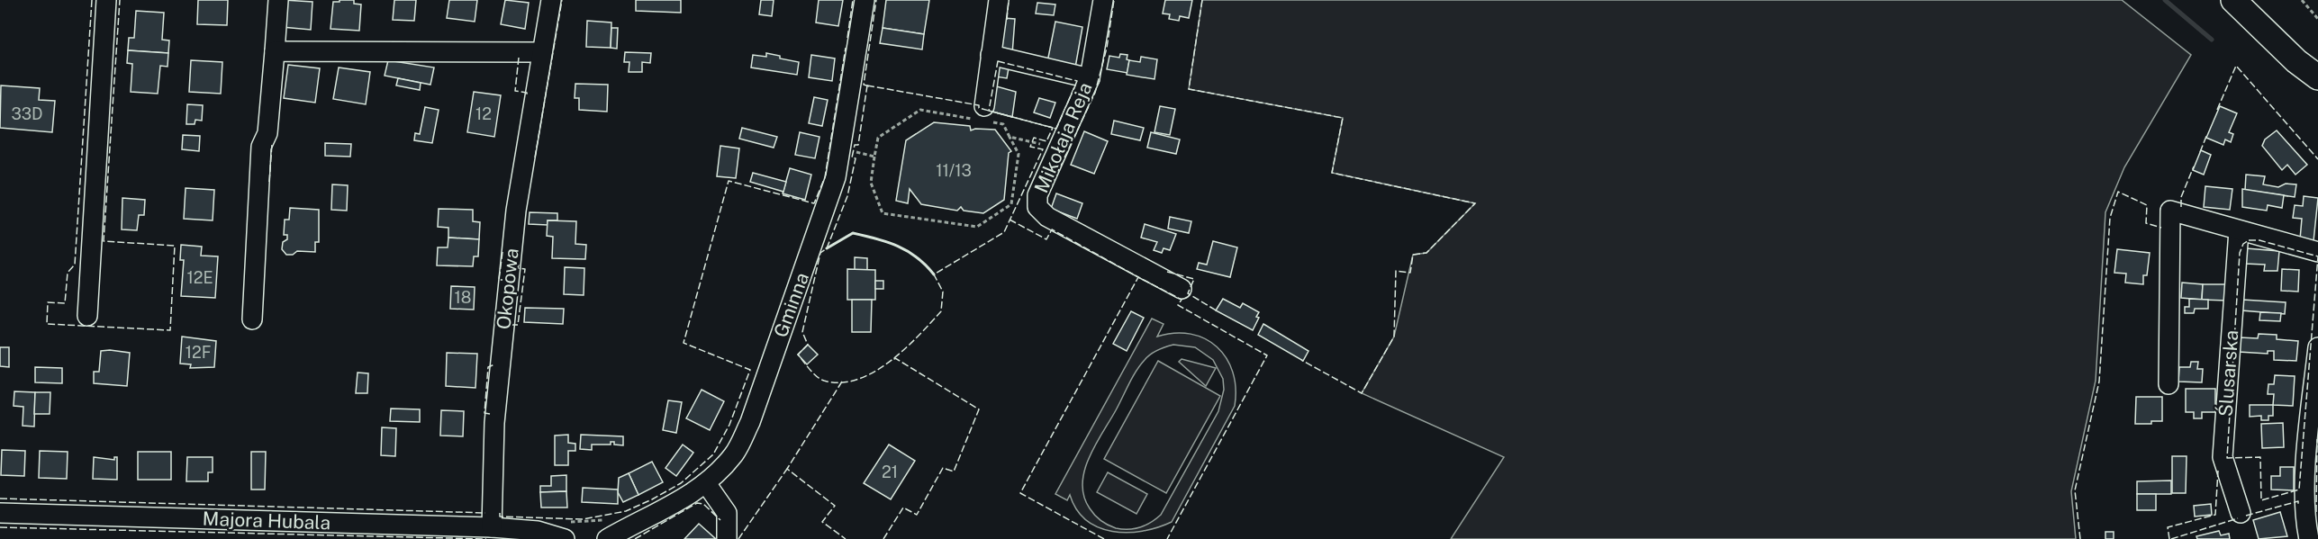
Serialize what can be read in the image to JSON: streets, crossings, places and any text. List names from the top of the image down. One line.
{"streets":{"street":["Mikołaja Reja","Okopowa","Gminna","Ślusarska","Majora Hubala"]},"crossings":[["Okopowa","Majora Hubala"]],"house_numbers":["33D","12","11/13","12E","18","12F","21"]}
